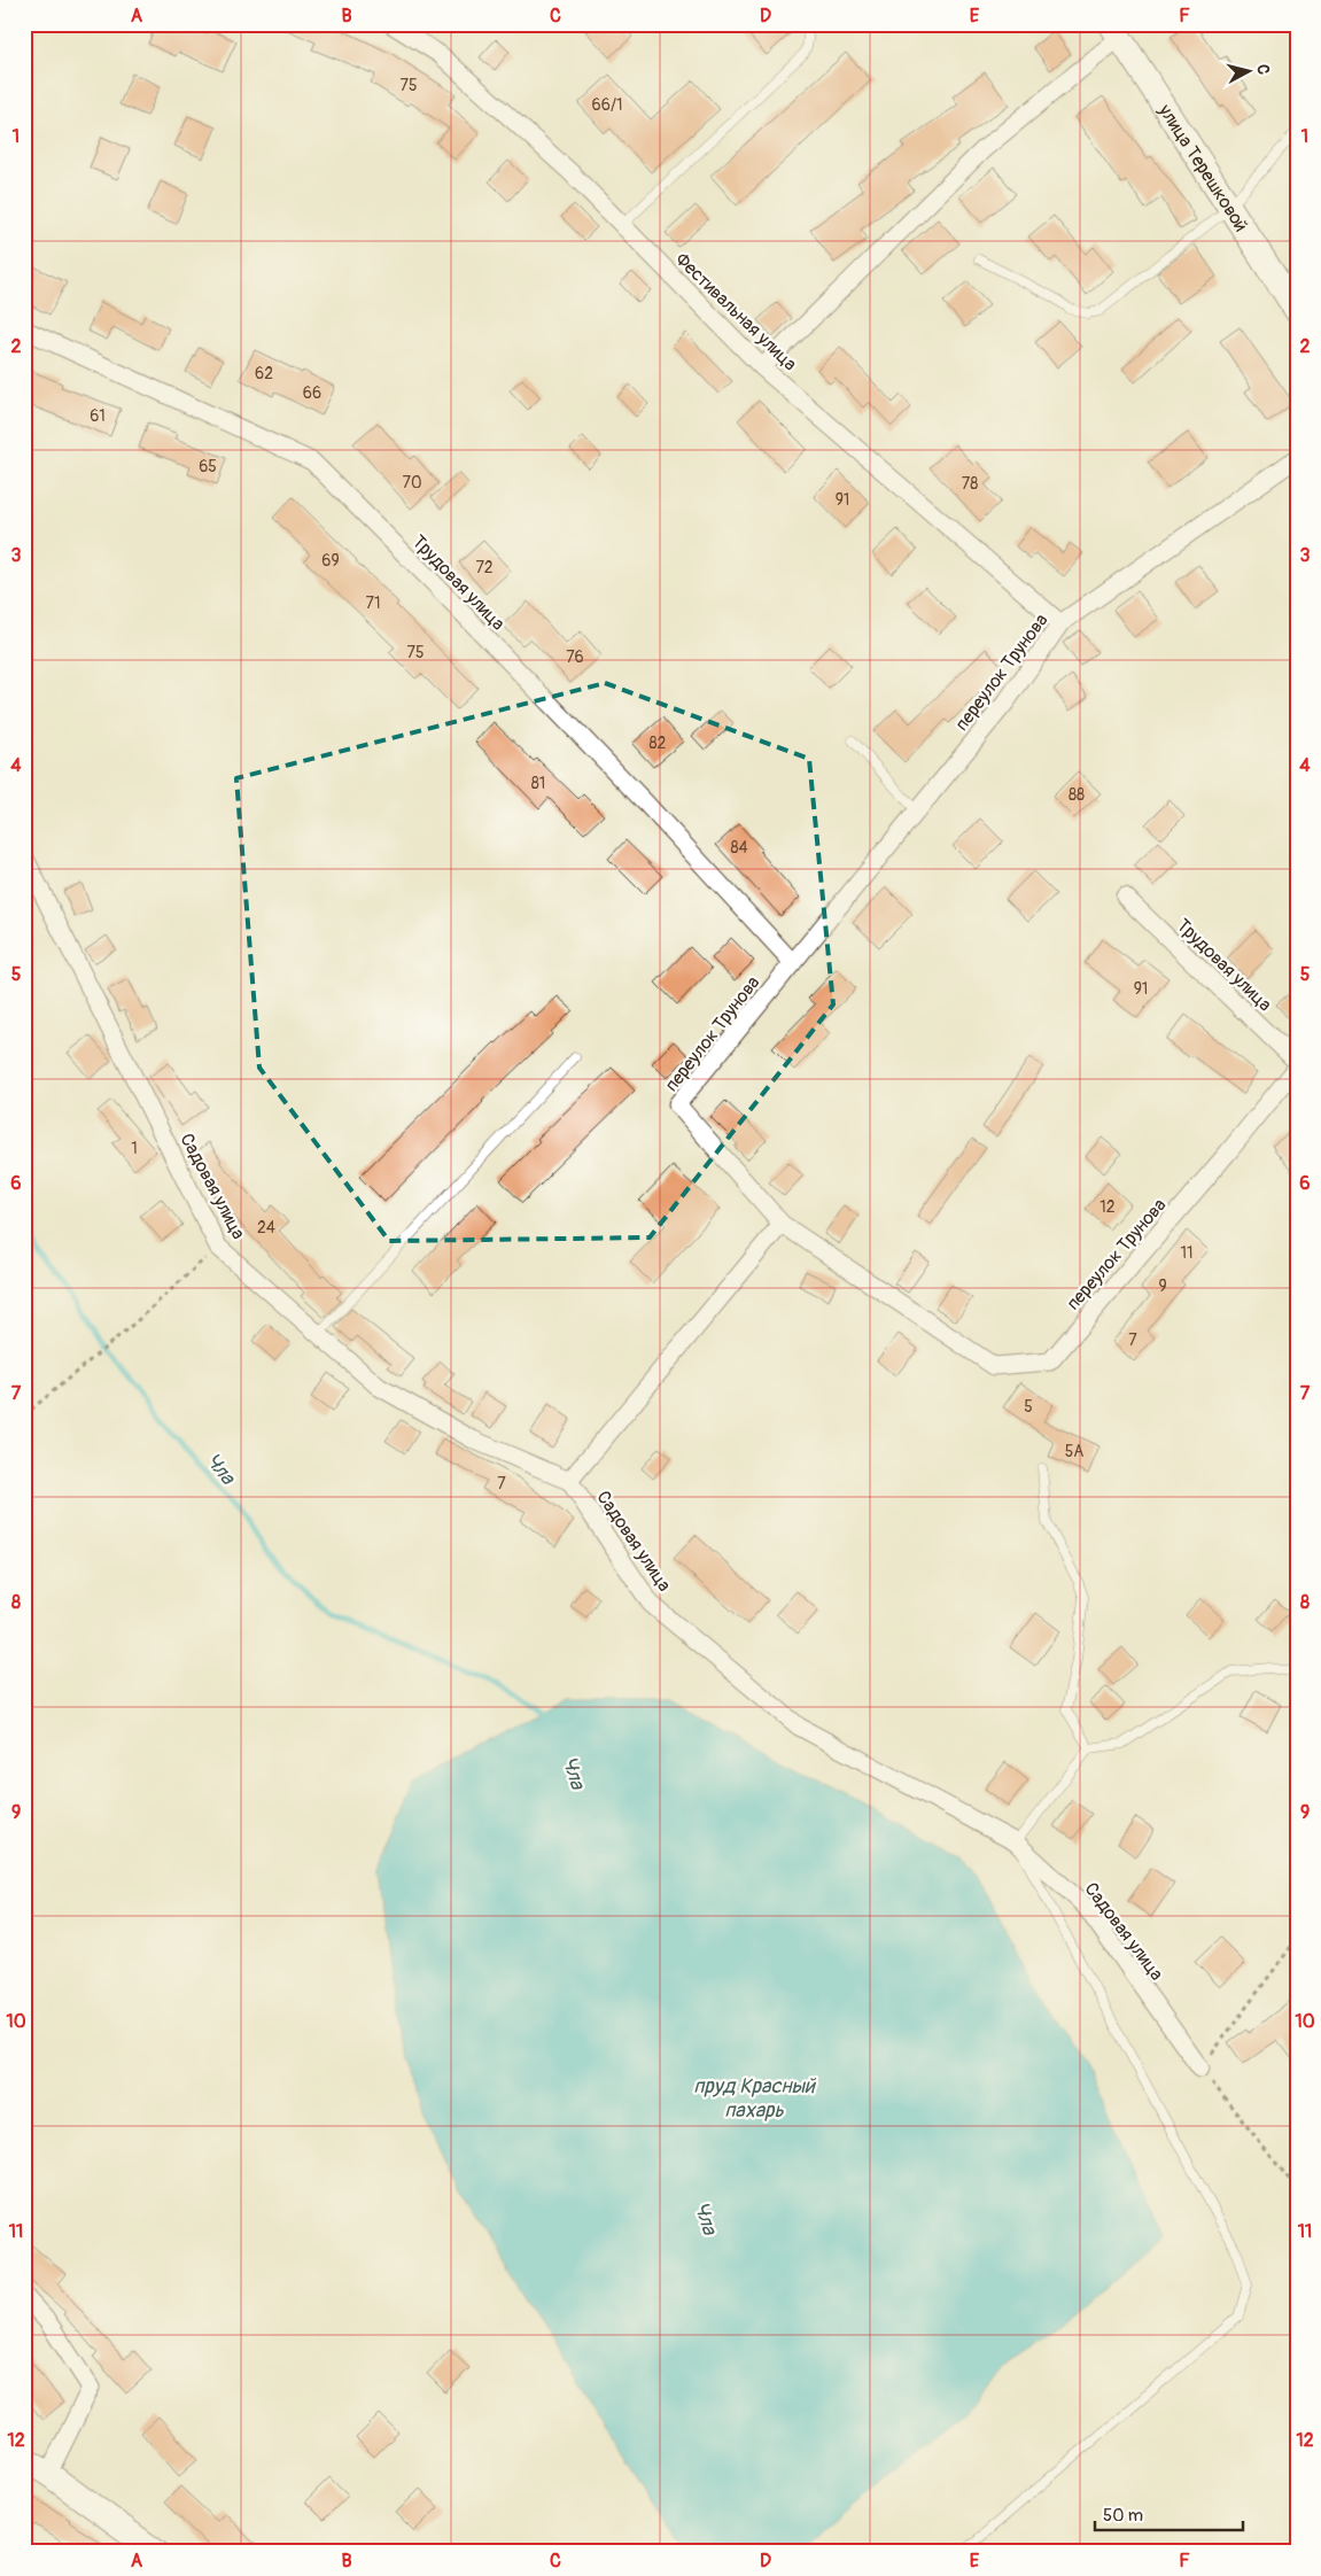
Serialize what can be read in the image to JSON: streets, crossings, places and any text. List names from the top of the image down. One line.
{"streets":{"street":["улица Терешковой","Фестивальная улица","Трудовая улица","переулок Трунова","Садовая улица"]},"crossings":[["Фестивальная улица","переулок Трунова"],["Трудовая улица","переулок Трунова"]],"water":["Чла","пруд Красный пахарь"],"house_numbers":["75","66/1","62","66","61","65","70","78","91","69","72","71","75","76","82","81","88","84","91","1","12","24","11","9","7","5","5А","7"],"scale_bar":"50 m","north":"right","grid":{"columns":["A","B","C","D","E","F"],"rows":["1","2","3","4","5","6","7","8","9","10","11","12"]}}
